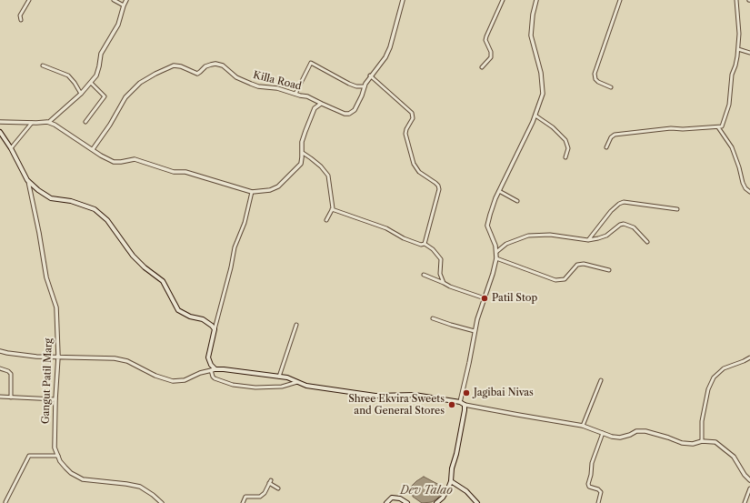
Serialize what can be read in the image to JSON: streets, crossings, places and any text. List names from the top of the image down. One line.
{"streets":{"main road":["Gangut Patil Marg"],"street":["Killa Road"]},"water":["Dev Talao"],"places":["Patil Stop","Jagibai Nivas","Shree Ekvira Sweets and General Stores"]}
